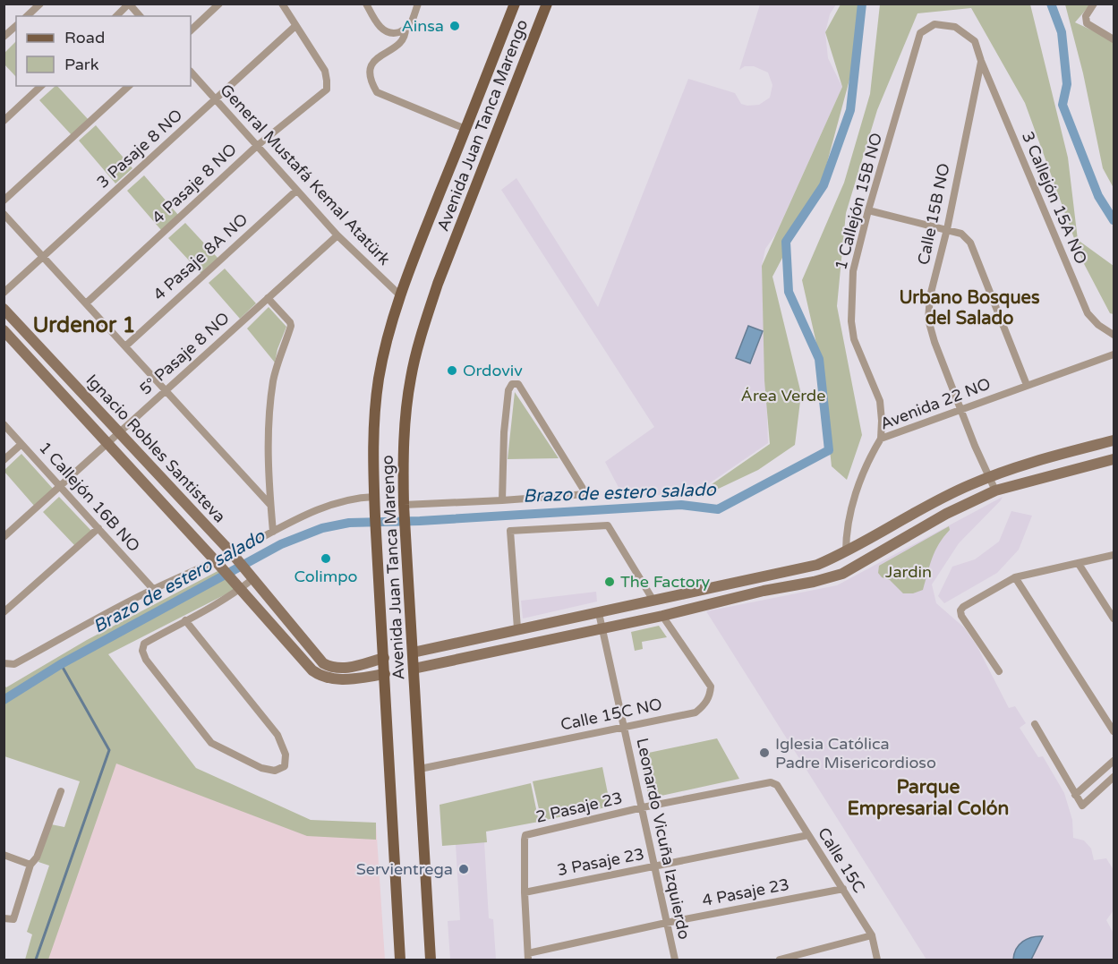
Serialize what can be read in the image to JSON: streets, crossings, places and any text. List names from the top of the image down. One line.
{"streets":{"main road":["Avenida Juan Tanca Marengo"],"street":["3 Pasaje 8 NO","General Mustafá Kemal Atatürk","4 Pasaje 8 NO","3 Callejón 15A NO","1 Callejón 15B NO","Calle 15B NO","4 Pasaje 8A NO","5° Pasaje 8 NO","Avenida 22 NO","Ignacio Robles Santisteva","1 Callejón 16B NO","Calle 15C NO","2 Pasaje 23","Leonardo Vicuña Izquierdo","Calle 15C","3 Pasaje 23","4 Pasaje 23"]},"crossings":[["Avenida Juan Tanca Marengo","General Mustafá Kemal Atatürk"],["Avenida Juan Tanca Marengo","Ignacio Robles Santisteva"],["Avenida Juan Tanca Marengo","Calle 15C NO"],["3 Pasaje 8 NO","General Mustafá Kemal Atatürk"],["3 Pasaje 8 NO","4 Pasaje 8 NO"],["General Mustafá Kemal Atatürk","4 Pasaje 8 NO"],["General Mustafá Kemal Atatürk","4 Pasaje 8A NO"],["General Mustafá Kemal Atatürk","5° Pasaje 8 NO"],["3 Callejón 15A NO","1 Callejón 15B NO"],["3 Callejón 15A NO","Calle 15B NO"],["1 Callejón 15B NO","Avenida 22 NO"],["Calle 15B NO","Avenida 22 NO"],["5° Pasaje 8 NO","Ignacio Robles Santisteva"],["5° Pasaje 8 NO","1 Callejón 16B NO"],["Calle 15C NO","Leonardo Vicuña Izquierdo"],["2 Pasaje 23","Leonardo Vicuña Izquierdo"],["2 Pasaje 23","Calle 15C"],["2 Pasaje 23","3 Pasaje 23"],["Leonardo Vicuña Izquierdo","3 Pasaje 23"],["Leonardo Vicuña Izquierdo","4 Pasaje 23"],["Calle 15C","3 Pasaje 23"],["Calle 15C","4 Pasaje 23"]],"districts":["Urbano Bosques del Salado","Urdenor 1","Parque Empresarial Colón"],"water":["Brazo de estero salado"],"parks":["Área Verde","Jardin"],"places":["Ainsa","Ordoviv","Colimpo","The Factory","Iglesia Católica Padre Misericordioso","Servientrega"],"legend":["Road","Park"]}
